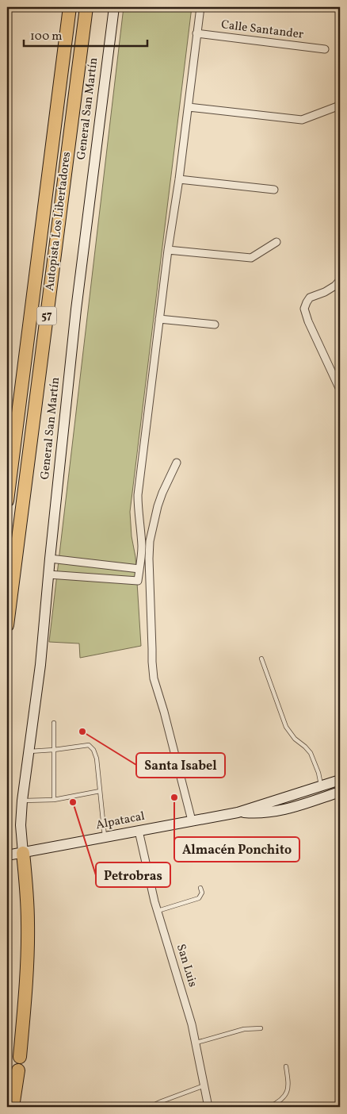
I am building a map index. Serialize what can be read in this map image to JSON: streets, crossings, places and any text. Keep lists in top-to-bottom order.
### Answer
{
  "streets": {
    "highway": ["Autopista Los Libertadores", "57"],
    "street": [
      "Calle Santander",
      "General San Martín",
      "Alpatacal",
      "San Luis"
    ]
  },
  "crossings": [
    ["General San Martín", "Alpatacal"],
    ["Alpatacal", "San Luis"]
  ],
  "places": ["Santa Isabel", "Almacén Ponchito", "Petrobras"],
  "scale_bar": "100 m"
}
